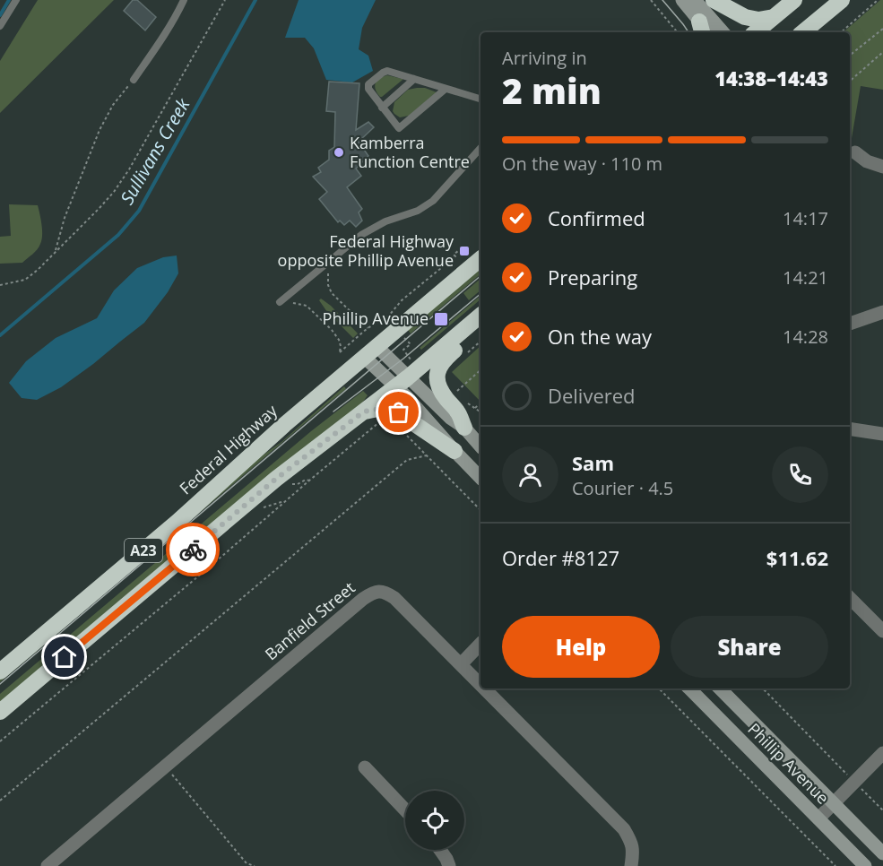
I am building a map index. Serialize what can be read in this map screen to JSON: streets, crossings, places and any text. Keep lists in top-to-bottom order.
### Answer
{
  "streets": {
    "highway": ["Federal Highway", "A23"],
    "main road": ["Phillip Avenue"],
    "street": ["Banfield Street"]
  },
  "water": ["Sullivans Creek"],
  "places": {
    "other": ["Kamberra Function Centre"],
    "transit": ["Federal Highway opposite Phillip Avenue", "Phillip Avenue"]
  },
  "page": {
    "heading": ["2 min", "Arriving in", "14:38–14:43"],
    "panel": [
      "Sam",
      "Courier · 4.5",
      "Order #8127",
      "$11.62"
    ],
    "bar": "On the way · 110 m",
    "list": [
      ["Confirmed", "14:17"],
      ["Preparing", "14:21"],
      ["On the way", "14:28"],
      "Delivered"
    ],
    "buttons": ["Help", "Share"]
  }
}
